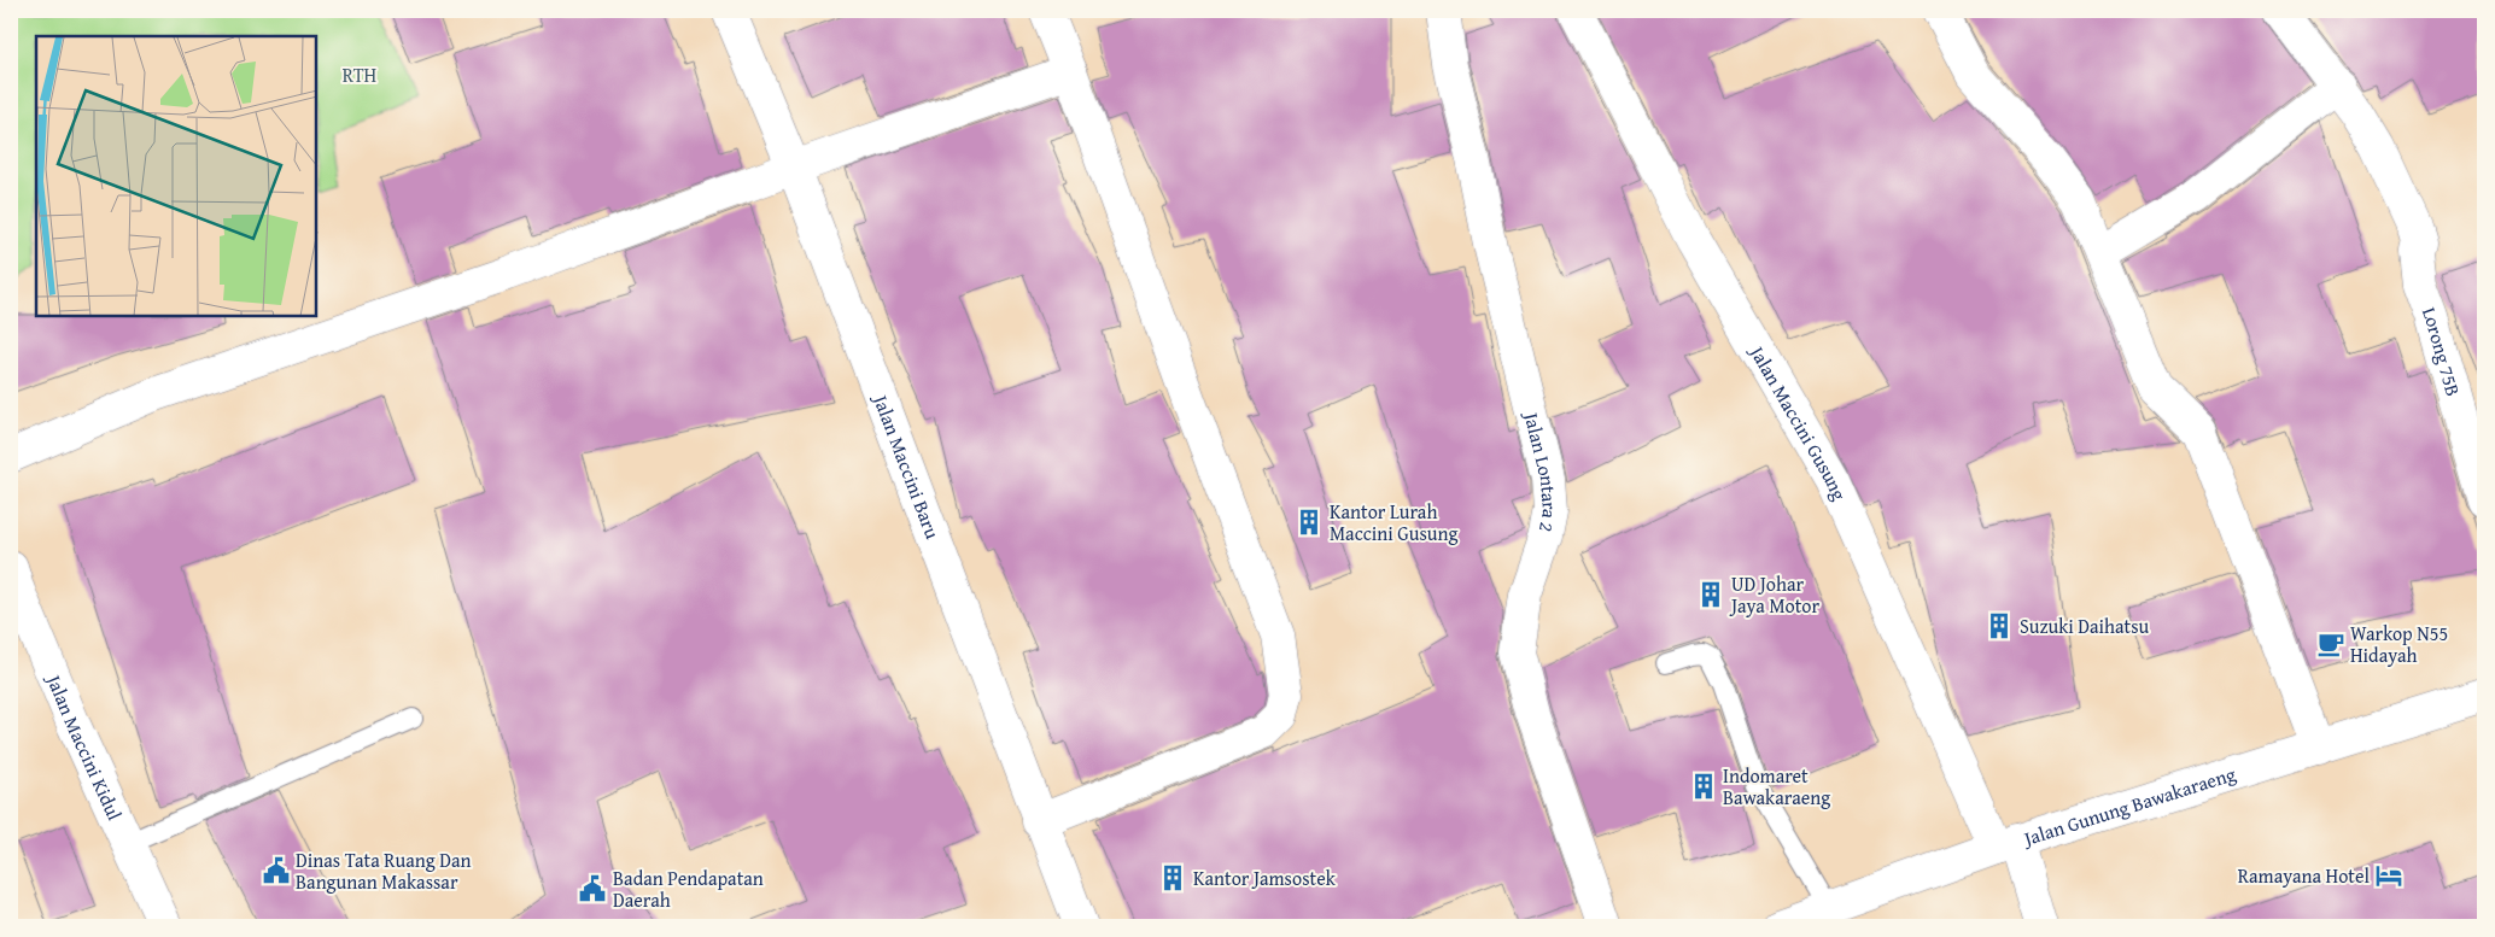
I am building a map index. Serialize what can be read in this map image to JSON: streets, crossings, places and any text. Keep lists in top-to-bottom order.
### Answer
{
  "streets": {
    "main road": [
      "Lorong 75B",
      "Jalan Maccini Gusung",
      "Jalan Maccini Baru",
      "Jalan Lontara 2",
      "Jalan Maccini Kidul",
      "Jalan Gunung Bawakaraeng"
    ]
  },
  "crossings": [
    ["Jalan Maccini Gusung", "Jalan Gunung Bawakaraeng"]
  ],
  "parks": ["RTH"],
  "places": {
    "building": [
      "Kantor Lurah Maccini Gusung",
      "UD Johar Jaya Motor",
      "Suzuki Daihatsu",
      "Indomaret Bawakaraeng",
      "Kantor Jamsostek"
    ],
    "cafe": ["Warkop N55 Hidayah"],
    "public building": ["Dinas Tata Ruang Dan Bangunan Makassar", "Badan Pendapatan Daerah"],
    "hotel": ["Ramayana Hotel"]
  }
}
